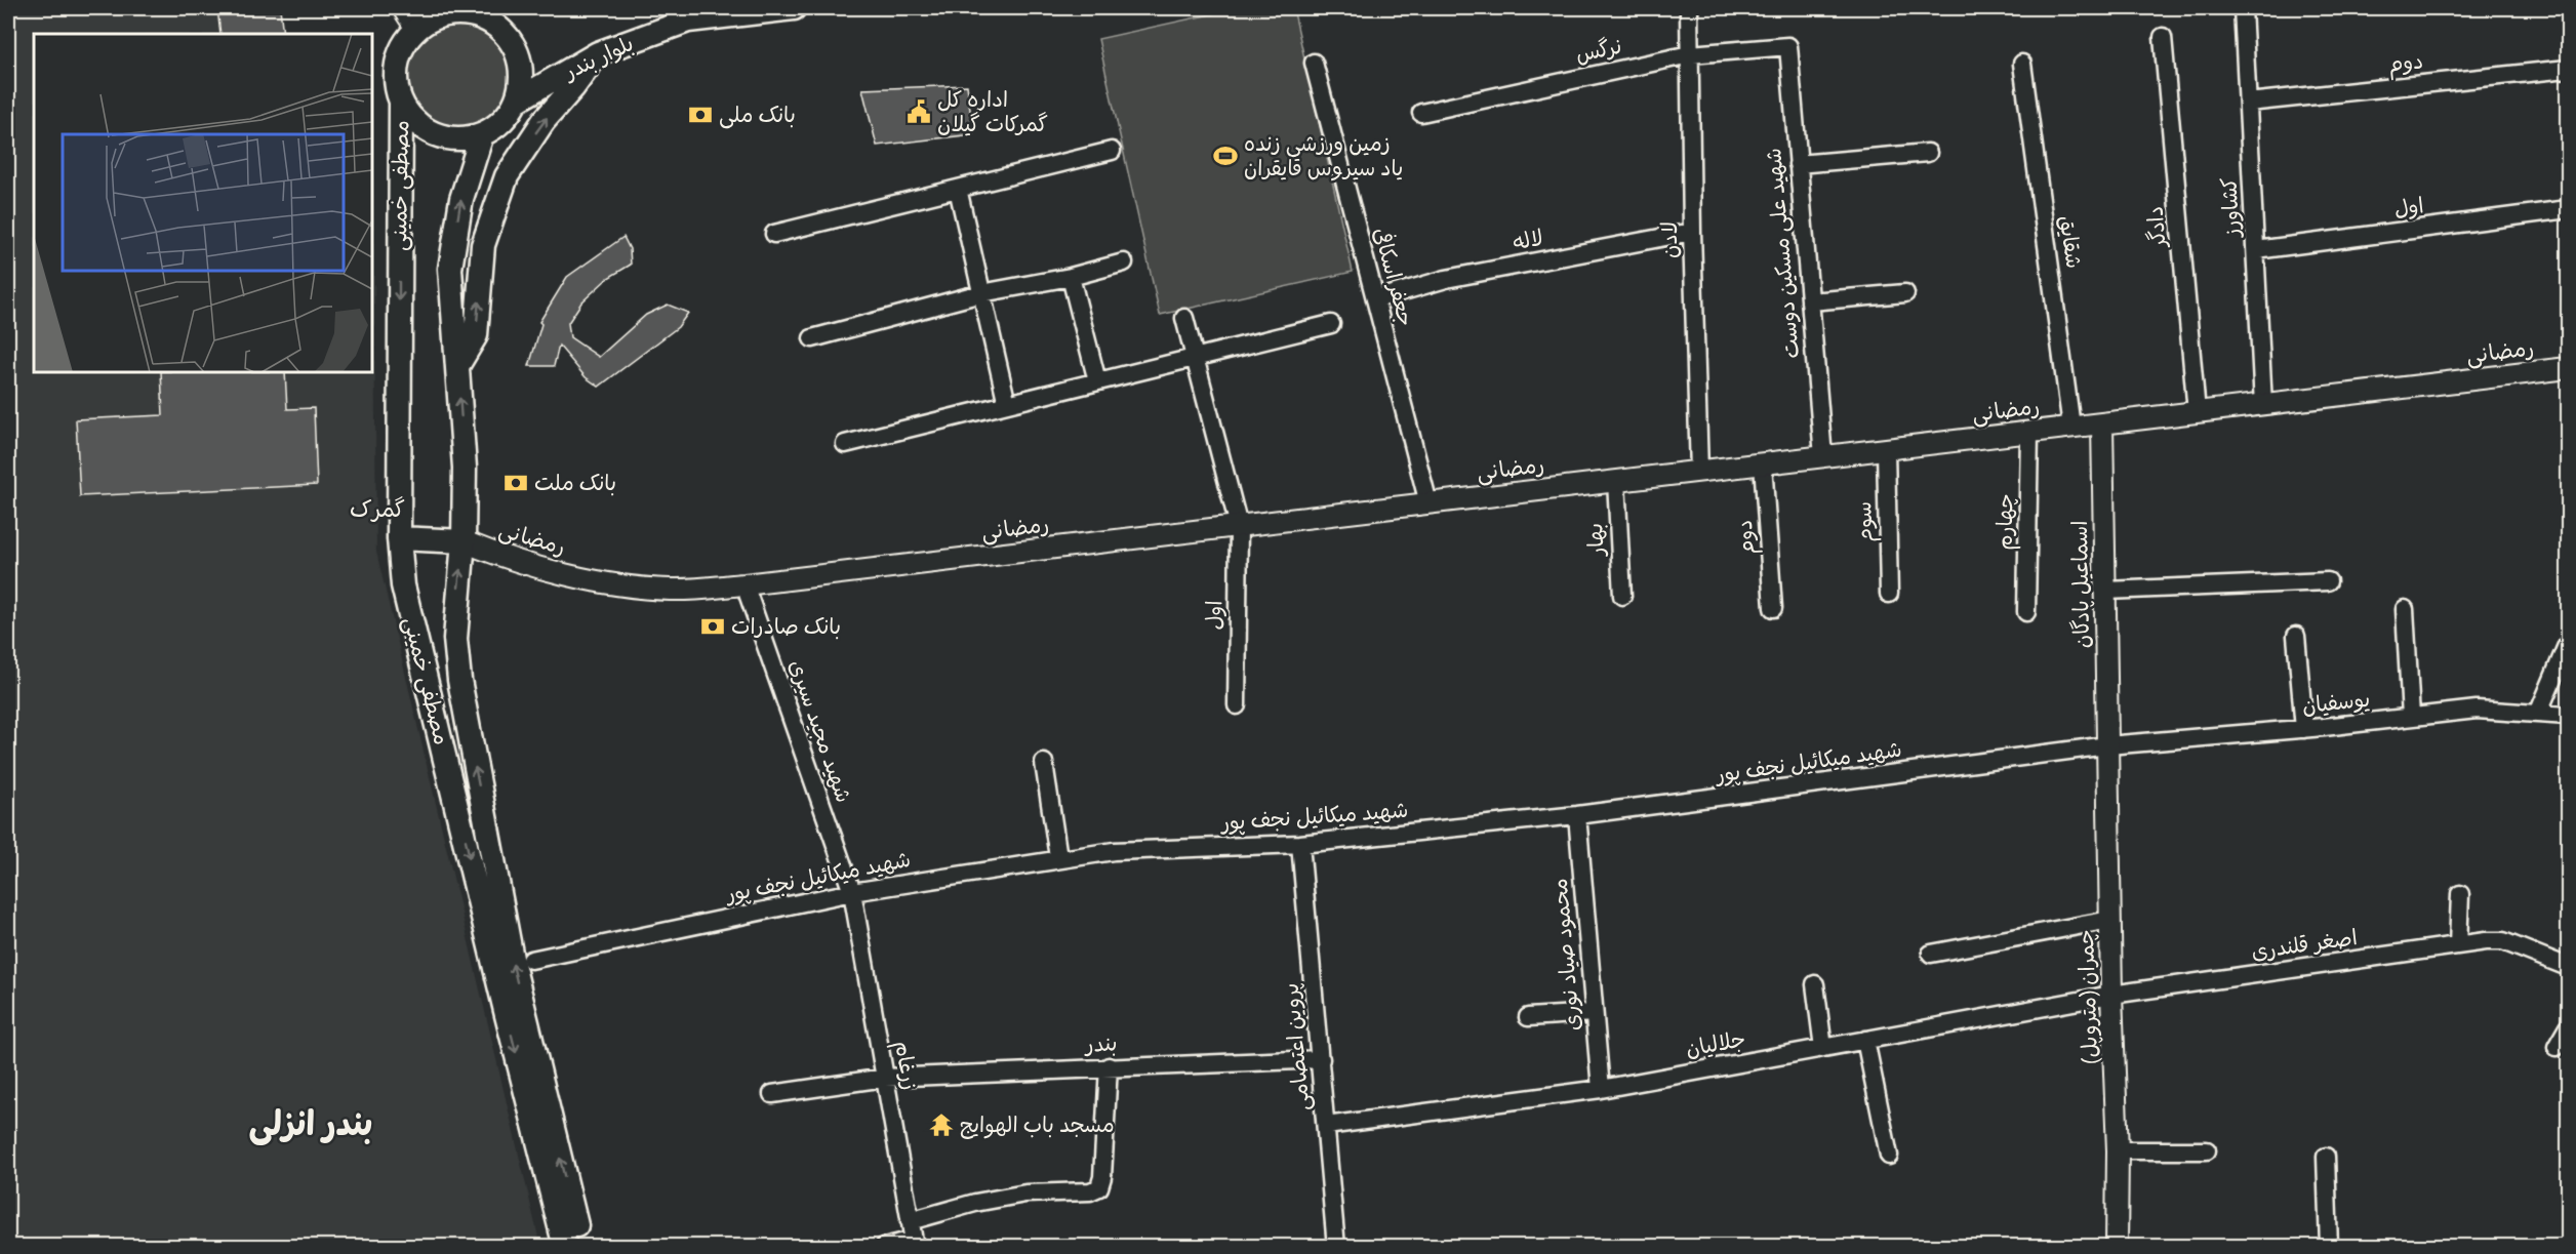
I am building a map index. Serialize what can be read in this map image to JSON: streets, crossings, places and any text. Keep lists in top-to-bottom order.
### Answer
{
  "streets": {
    "main road": ["بلوار بندر", "مصطفی خمینی"],
    "street": [
      "نرگس",
      "دوم",
      "کشاورز",
      "اول",
      "دادگر",
      "لاله",
      "لادن",
      "شقایق",
      "شهید علی مسکین دوست",
      "جعفر اسکافی",
      "رمضانی",
      "سوم",
      "چهارم",
      "بهار",
      "اسماعیل پادگان",
      "یوسفیان",
      "شهید مجید سیری",
      "شهید میکائیل نجف پور",
      "اصغر قلندری",
      "محمود صیاد نوری",
      "چمران (متروپل)",
      "بندر",
      "جلالیان",
      "پروین اعتصامی",
      "زرغام"
    ]
  },
  "crossings": [
    ["نرگس", "لادن"],
    ["نرگس", "شهید علی مسکین دوست"],
    ["بلوار بندر", "مصطفی خمینی"],
    ["دوم", "کشاورز"],
    ["دوم", "رمضانی"],
    ["مصطفی خمینی", "رمضانی"],
    ["کشاورز", "اول"],
    ["کشاورز", "رمضانی"],
    ["اول", "رمضانی"],
    ["دادگر", "رمضانی"],
    ["لاله", "لادن"],
    ["لاله", "جعفر اسکافی"],
    ["لادن", "رمضانی"],
    ["شقایق", "رمضانی"],
    ["شهید علی مسکین دوست", "رمضانی"],
    ["جعفر اسکافی", "رمضانی"],
    ["رمضانی", "سوم"],
    ["رمضانی", "چهارم"],
    ["رمضانی", "بهار"],
    ["رمضانی", "اسماعیل پادگان"],
    ["رمضانی", "شهید مجید سیری"],
    ["اسماعیل پادگان", "یوسفیان"],
    ["اسماعیل پادگان", "شهید میکائیل نجف پور"],
    ["اسماعیل پادگان", "چمران (متروپل)"],
    ["یوسفیان", "شهید میکائیل نجف پور"],
    ["یوسفیان", "چمران (متروپل)"],
    ["شهید مجید سیری", "شهید میکائیل نجف پور"],
    ["شهید مجید سیری", "زرغام"],
    ["شهید میکائیل نجف پور", "محمود صیاد نوری"],
    ["شهید میکائیل نجف پور", "چمران (متروپل)"],
    ["شهید میکائیل نجف پور", "پروین اعتصامی"],
    ["شهید میکائیل نجف پور", "زرغام"],
    ["اصغر قلندری", "چمران (متروپل)"],
    ["اصغر قلندری", "جلالیان"],
    ["محمود صیاد نوری", "جلالیان"],
    ["چمران (متروپل)", "جلالیان"],
    ["بندر", "پروین اعتصامی"],
    ["بندر", "زرغام"],
    ["جلالیان", "پروین اعتصامی"]
  ],
  "districts": ["گمرک", "بندر انزلی"],
  "places": {
    "public building": ["اداره کل گمرکات گیلان"],
    "bank": ["بانک ملی", "بانک ملت", "بانک صادرات"],
    "sports": ["زمین ورزشی زنده یاد سیروس قایقران"],
    "temple": ["مسجد باب الهوایج"]
  }
}
